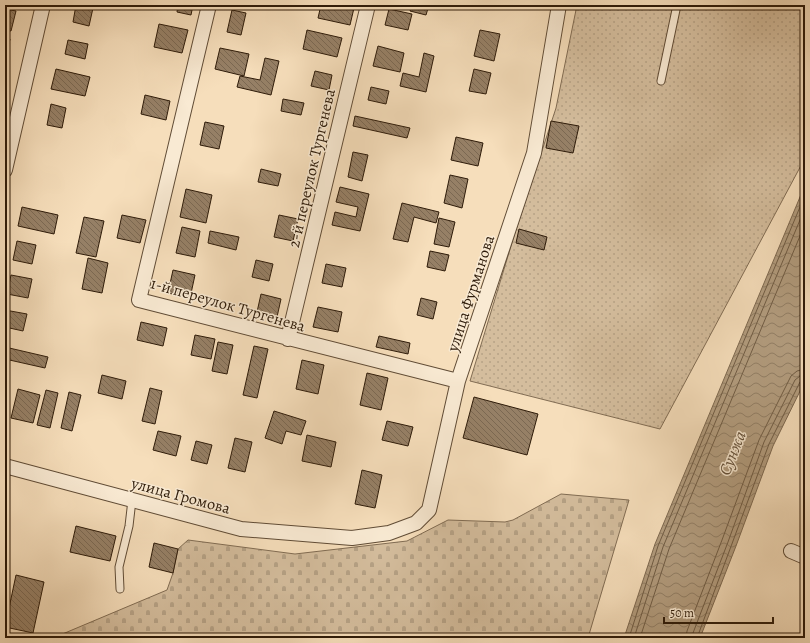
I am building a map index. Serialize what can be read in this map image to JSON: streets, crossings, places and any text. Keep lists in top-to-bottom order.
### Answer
{
  "streets": {
    "street": [
      "2-й переулок Тургенева",
      "улица Фурманова",
      "1-й переулок Тургенева",
      "улица Громова"
    ]
  },
  "crossings": [
    ["2-й переулок Тургенева", "1-й переулок Тургенева"],
    ["улица Фурманова", "1-й переулок Тургенева"],
    ["улица Фурманова", "улица Громова"]
  ],
  "water": ["Сунжа"],
  "scale_bar": "50 m"
}
